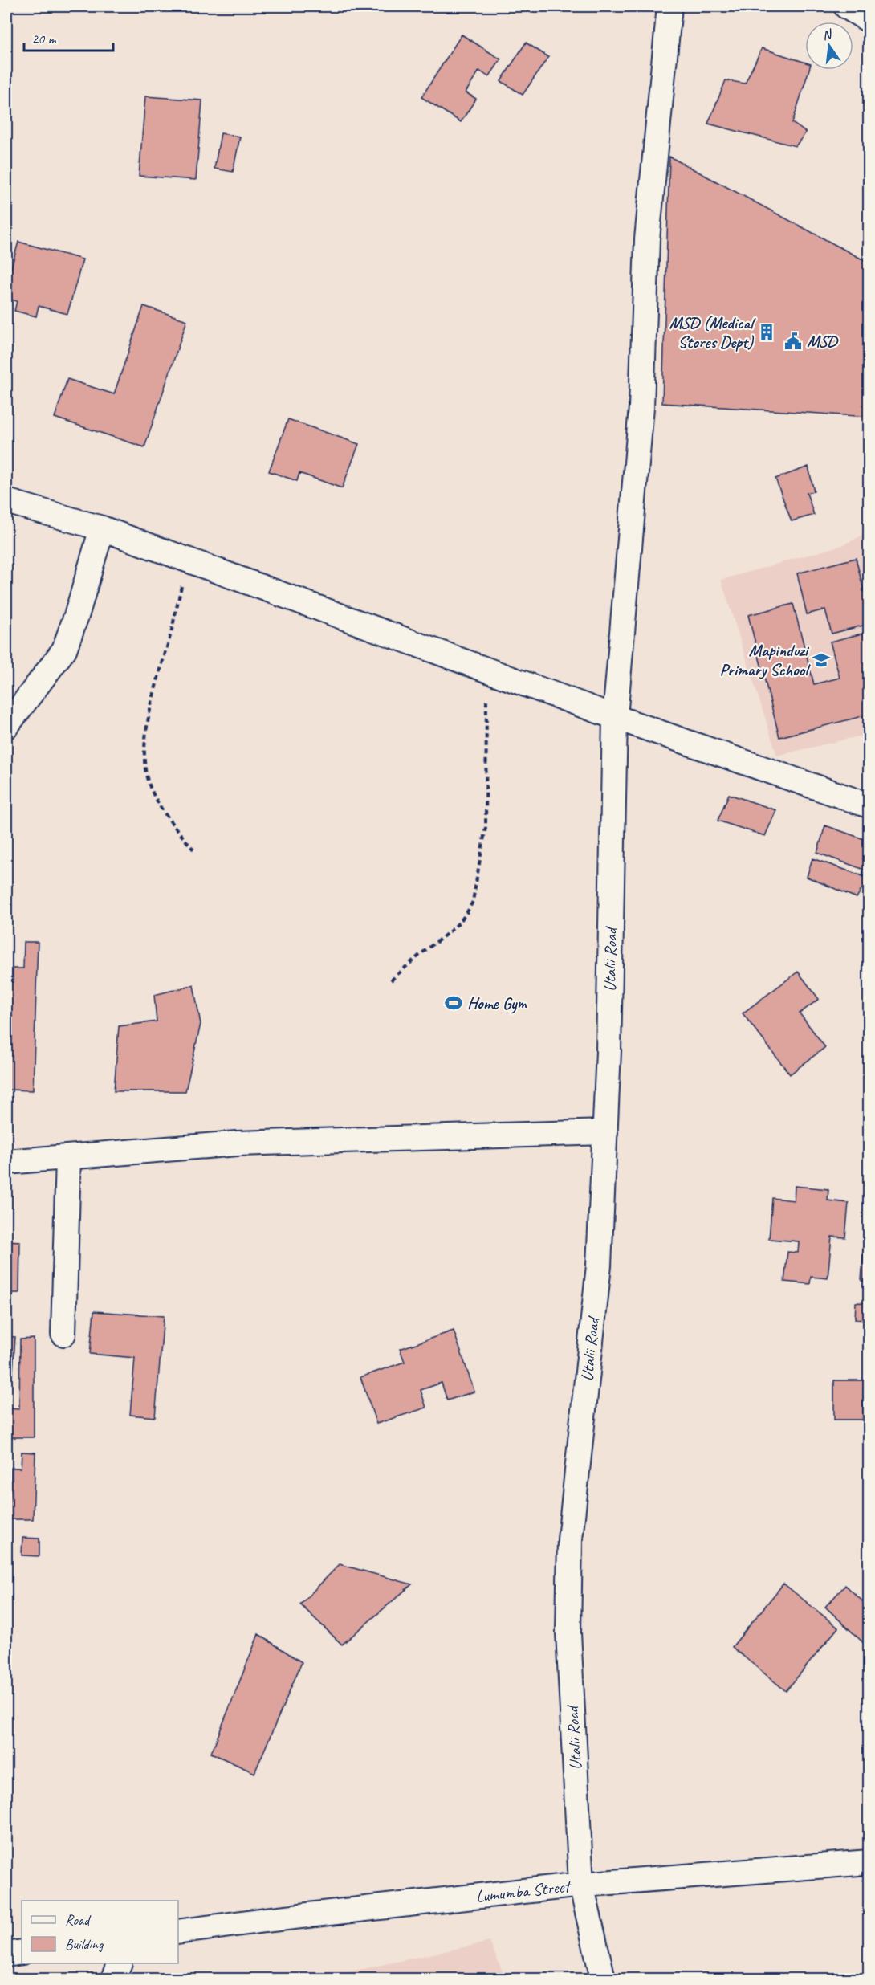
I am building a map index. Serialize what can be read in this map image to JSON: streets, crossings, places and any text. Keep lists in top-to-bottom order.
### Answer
{
  "streets": {
    "street": ["Utalii Road", "Lumumba Street"]
  },
  "crossings": [
    ["Utalii Road", "Lumumba Street"]
  ],
  "places": {
    "building": ["MSD (Medical Stores Dept)"],
    "public building": ["MSD"],
    "school or university": ["Mapinduzi Primary School"],
    "sports": ["Home Gym"]
  },
  "legend": ["Road", "Building"],
  "scale_bar": "20 m",
  "north": "top"
}
